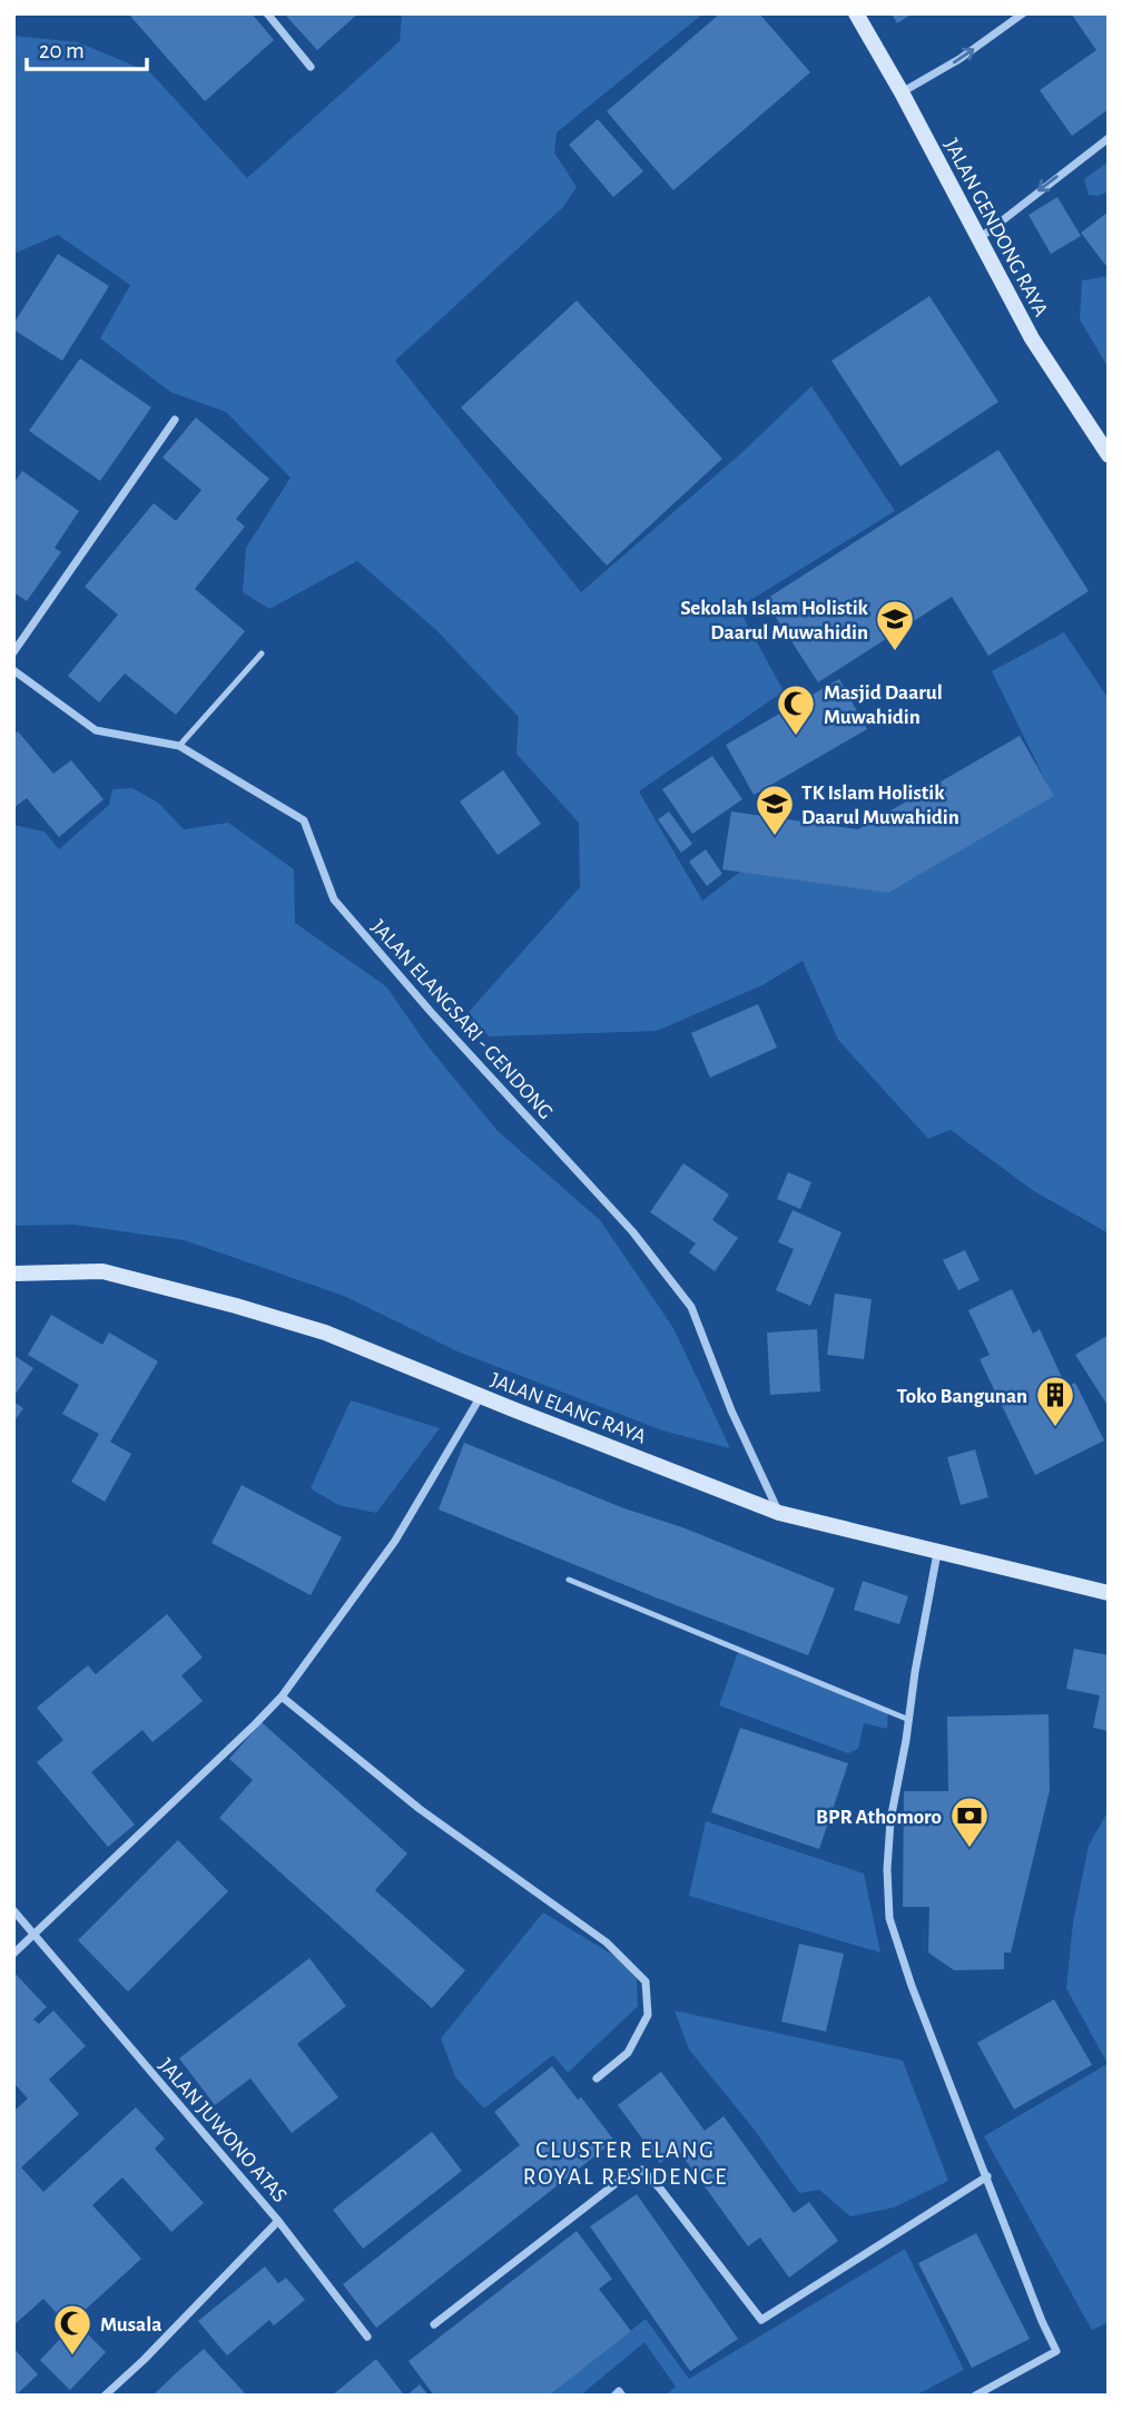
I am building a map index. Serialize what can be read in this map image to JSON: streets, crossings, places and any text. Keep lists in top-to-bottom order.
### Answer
{
  "streets": {
    "main road": ["JALAN GENDONG RAYA", "JALAN ELANG RAYA"],
    "street": ["JALAN ELANGSARI - GENDONG", "JALAN JUWONO ATAS"]
  },
  "crossings": [
    ["JALAN ELANGSARI - GENDONG", "JALAN ELANG RAYA"]
  ],
  "districts": ["CLUSTER ELANG ROYAL RESIDENCE"],
  "places": {
    "school or university": ["Sekolah Islam Holistik Daarul Muwahidin", "TK Islam Holistik Daarul Muwahidin"],
    "mosque": ["Masjid Daarul Muwahidin", "Musala"],
    "building": ["Toko Bangunan"],
    "bank": ["BPR Athomoro"]
  },
  "scale_bar": "20 m"
}
